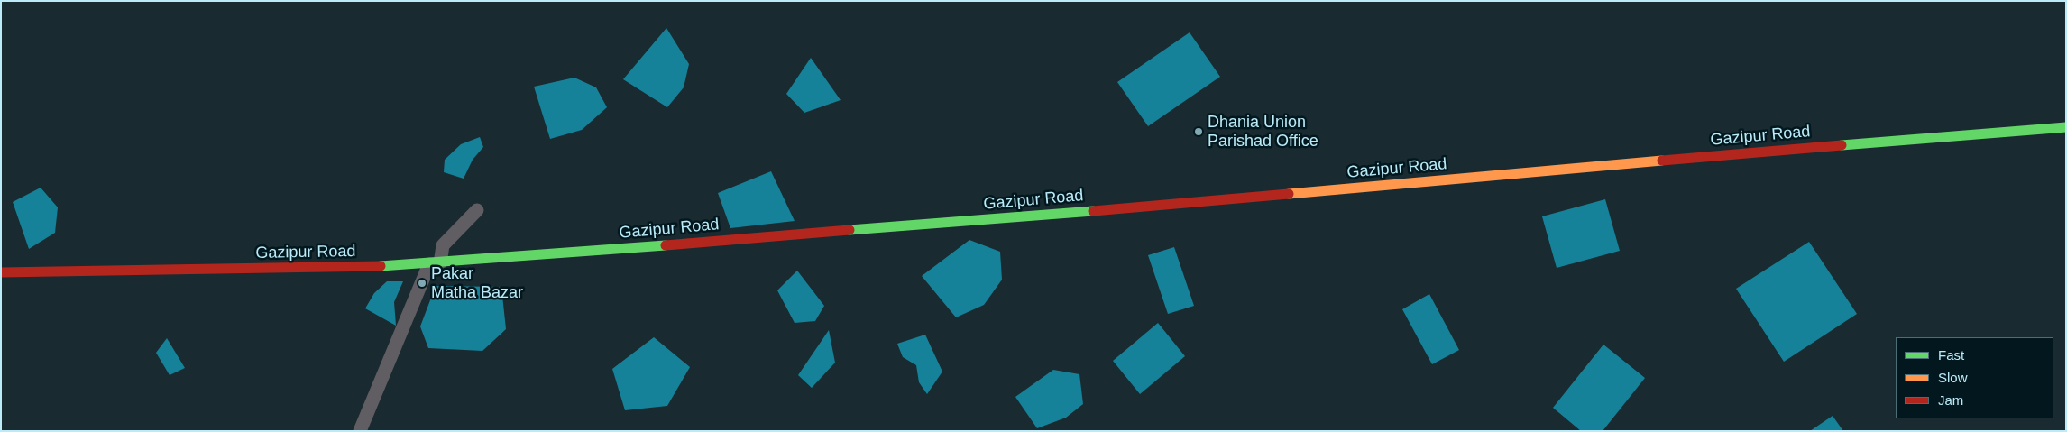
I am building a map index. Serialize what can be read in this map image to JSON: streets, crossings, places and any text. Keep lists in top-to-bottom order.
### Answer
{
  "streets": {
    "street": ["Gazipur Road"]
  },
  "places": ["Dhania Union Parishad Office", "Pakar Matha Bazar"],
  "legend": ["Fast", "Slow", "Jam"]
}
